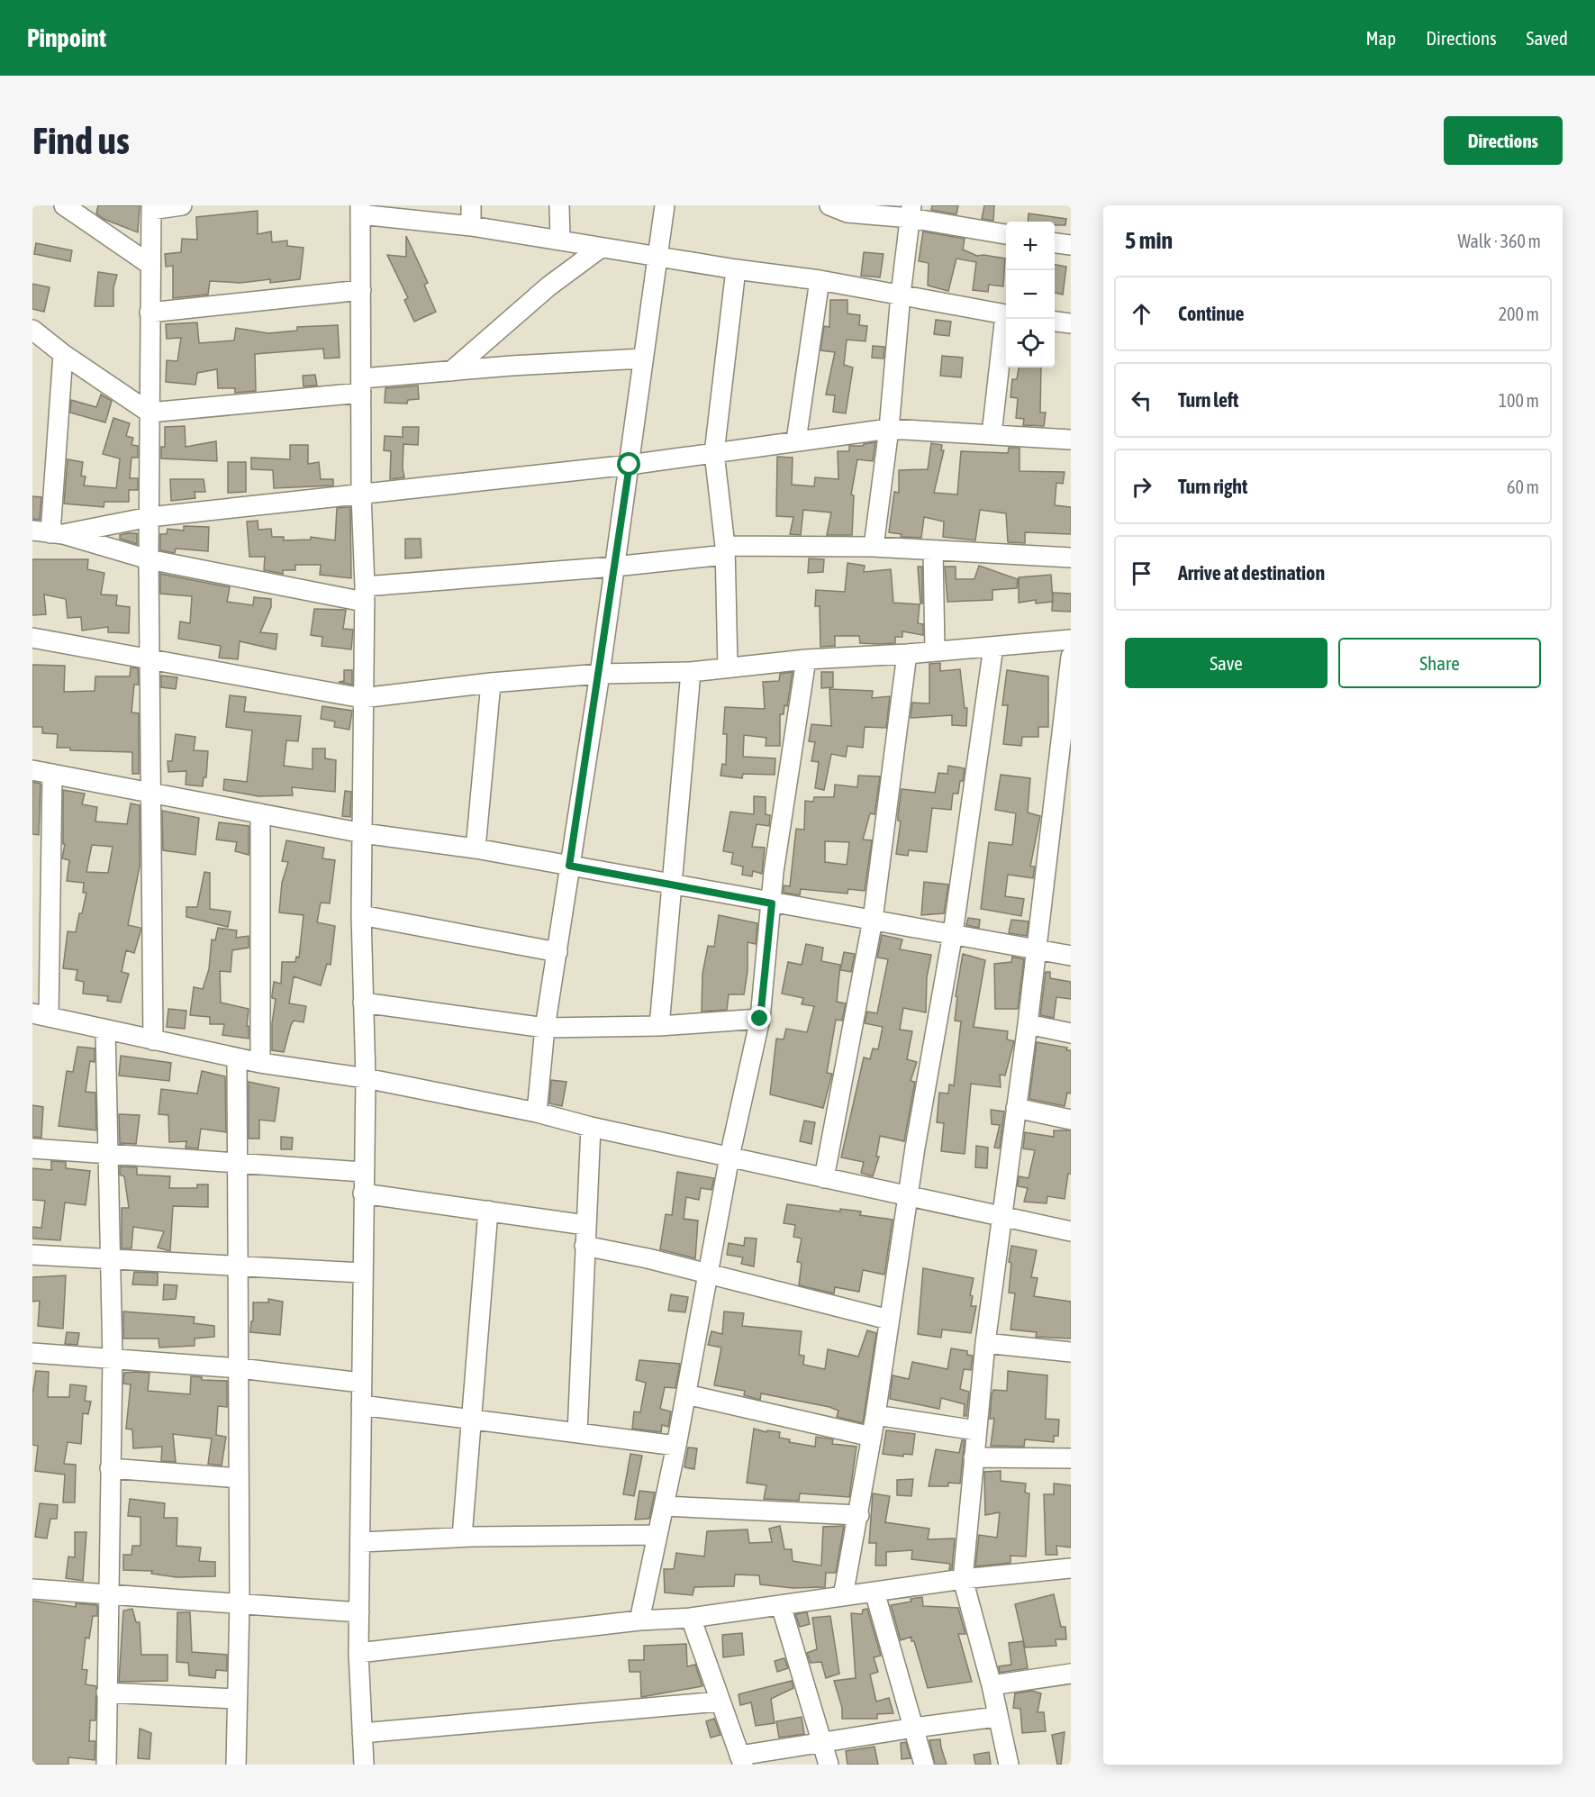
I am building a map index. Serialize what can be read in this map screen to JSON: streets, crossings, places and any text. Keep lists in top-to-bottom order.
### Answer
{
  "page": {
    "header": "Pinpoint",
    "nav": ["Map", "Directions", "Saved"],
    "buttons": [
      "Directions",
      ["Save", "Share"]
    ],
    "title": "Find us",
    "heading": ["5 min", "Walk · 360 m"],
    "map_buttons": ["+", "−"],
    "list": [
      ["Continue", "200 m"],
      ["Turn left", "100 m"],
      ["Turn right", "60 m"],
      "Arrive at destination"
    ]
  }
}
